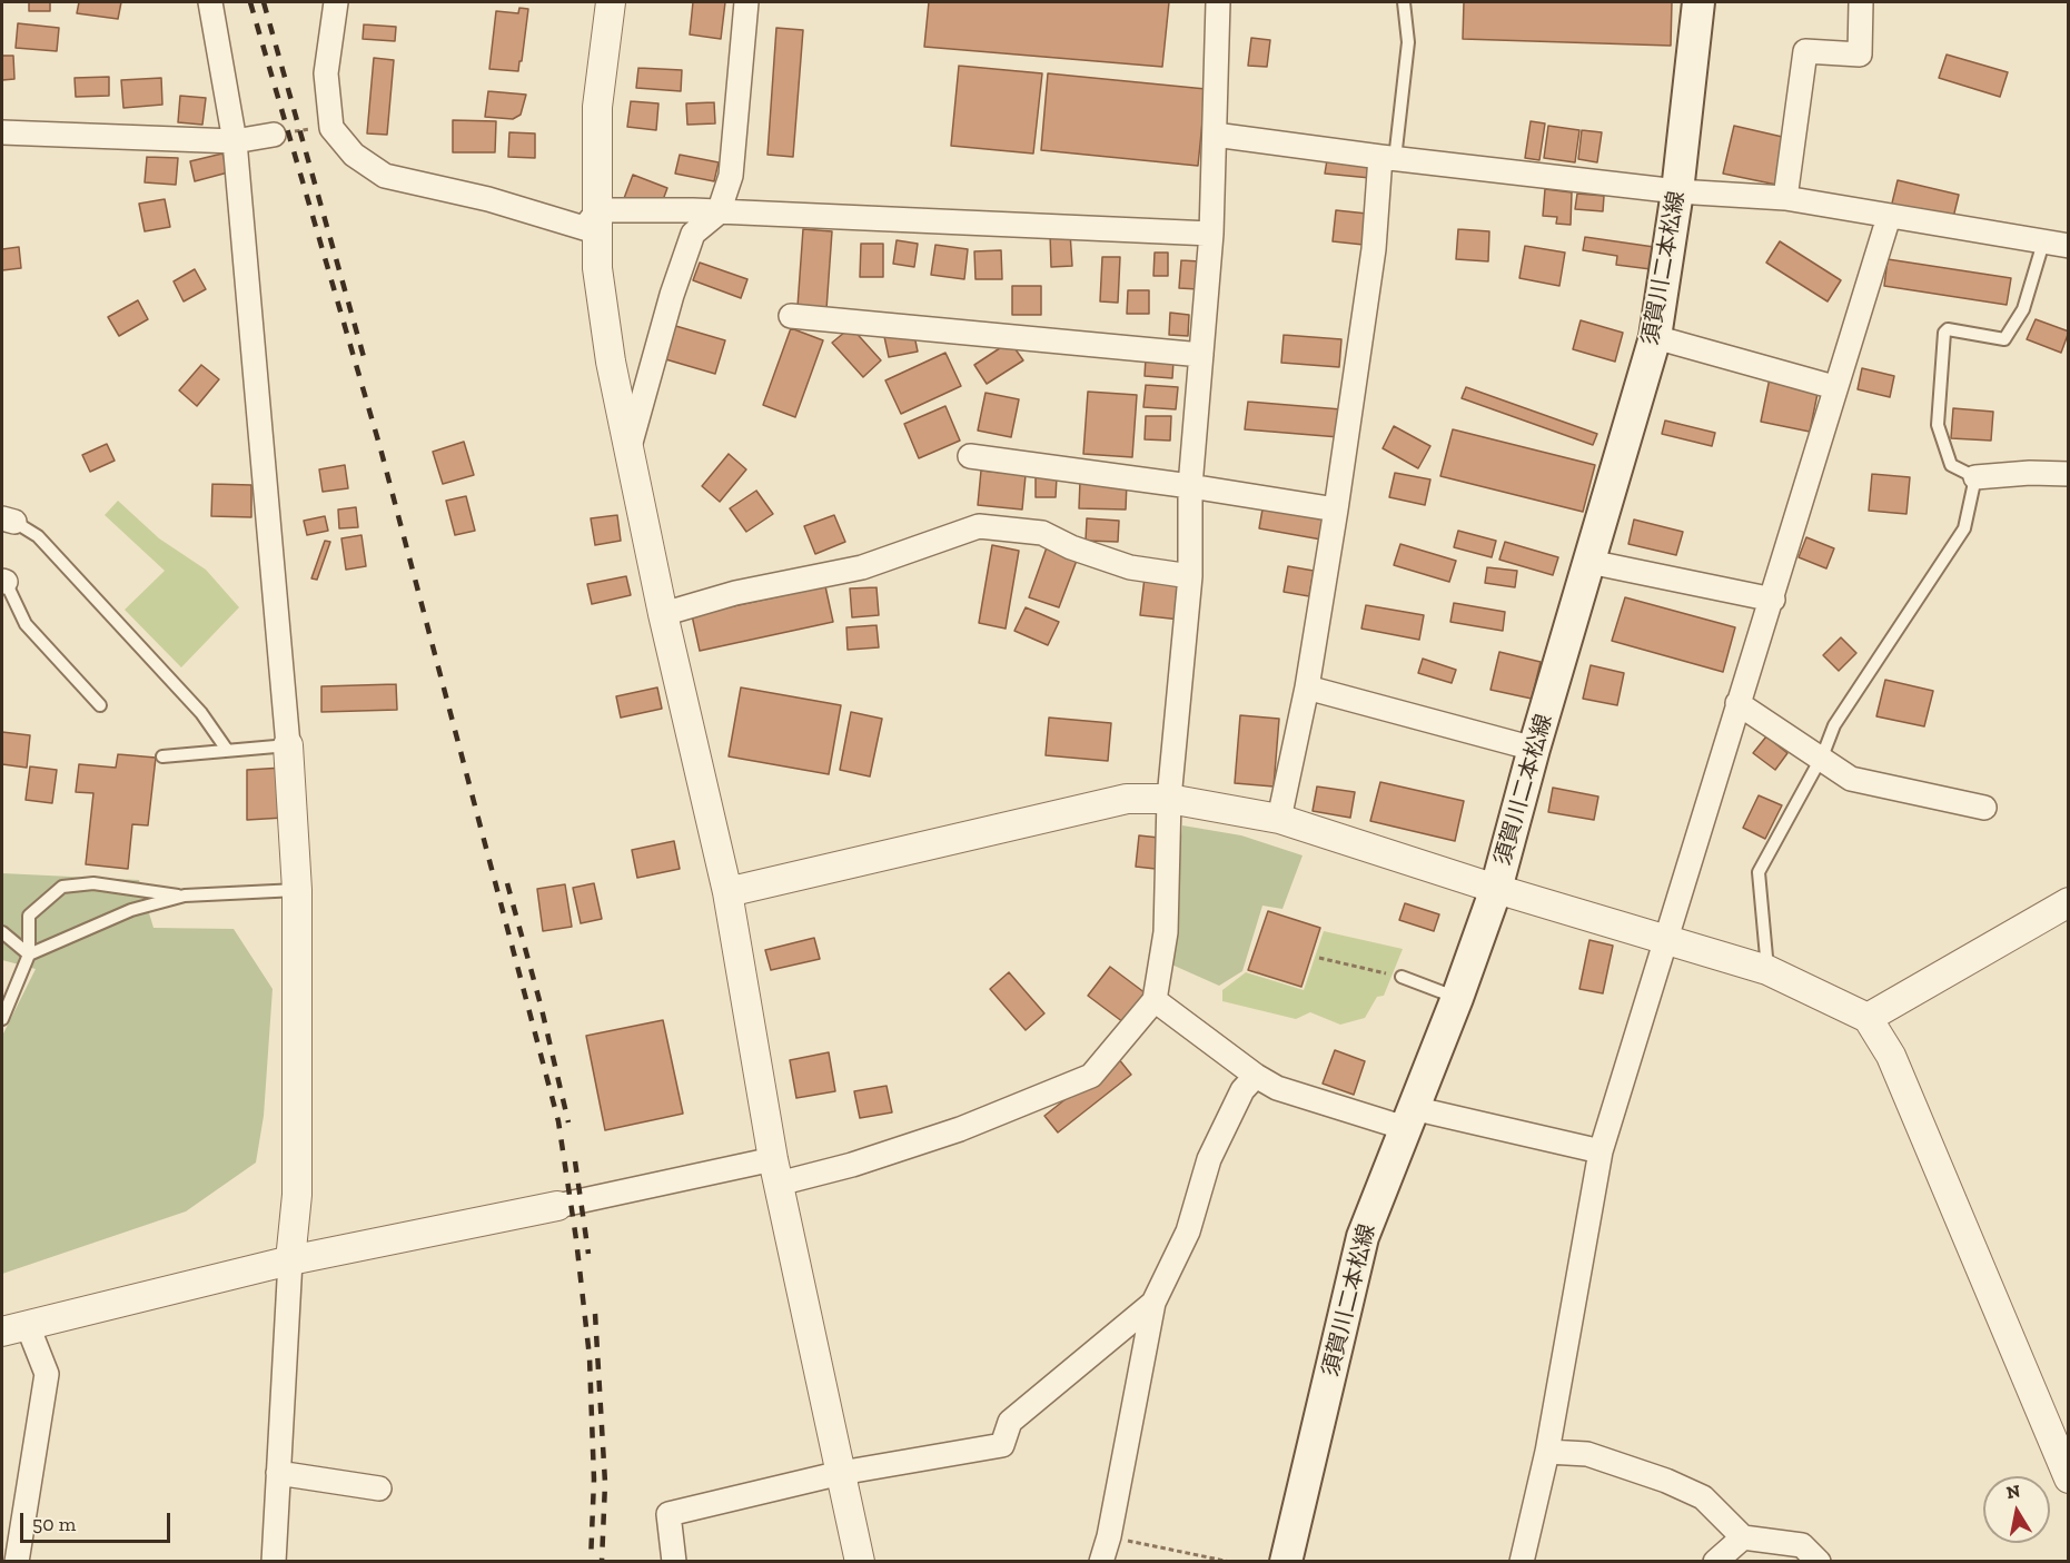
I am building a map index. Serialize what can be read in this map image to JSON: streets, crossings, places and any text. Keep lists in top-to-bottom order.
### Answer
{
  "streets": {
    "main road": ["須賀川二本松線"]
  },
  "scale_bar": "50 m",
  "north": "top"
}
